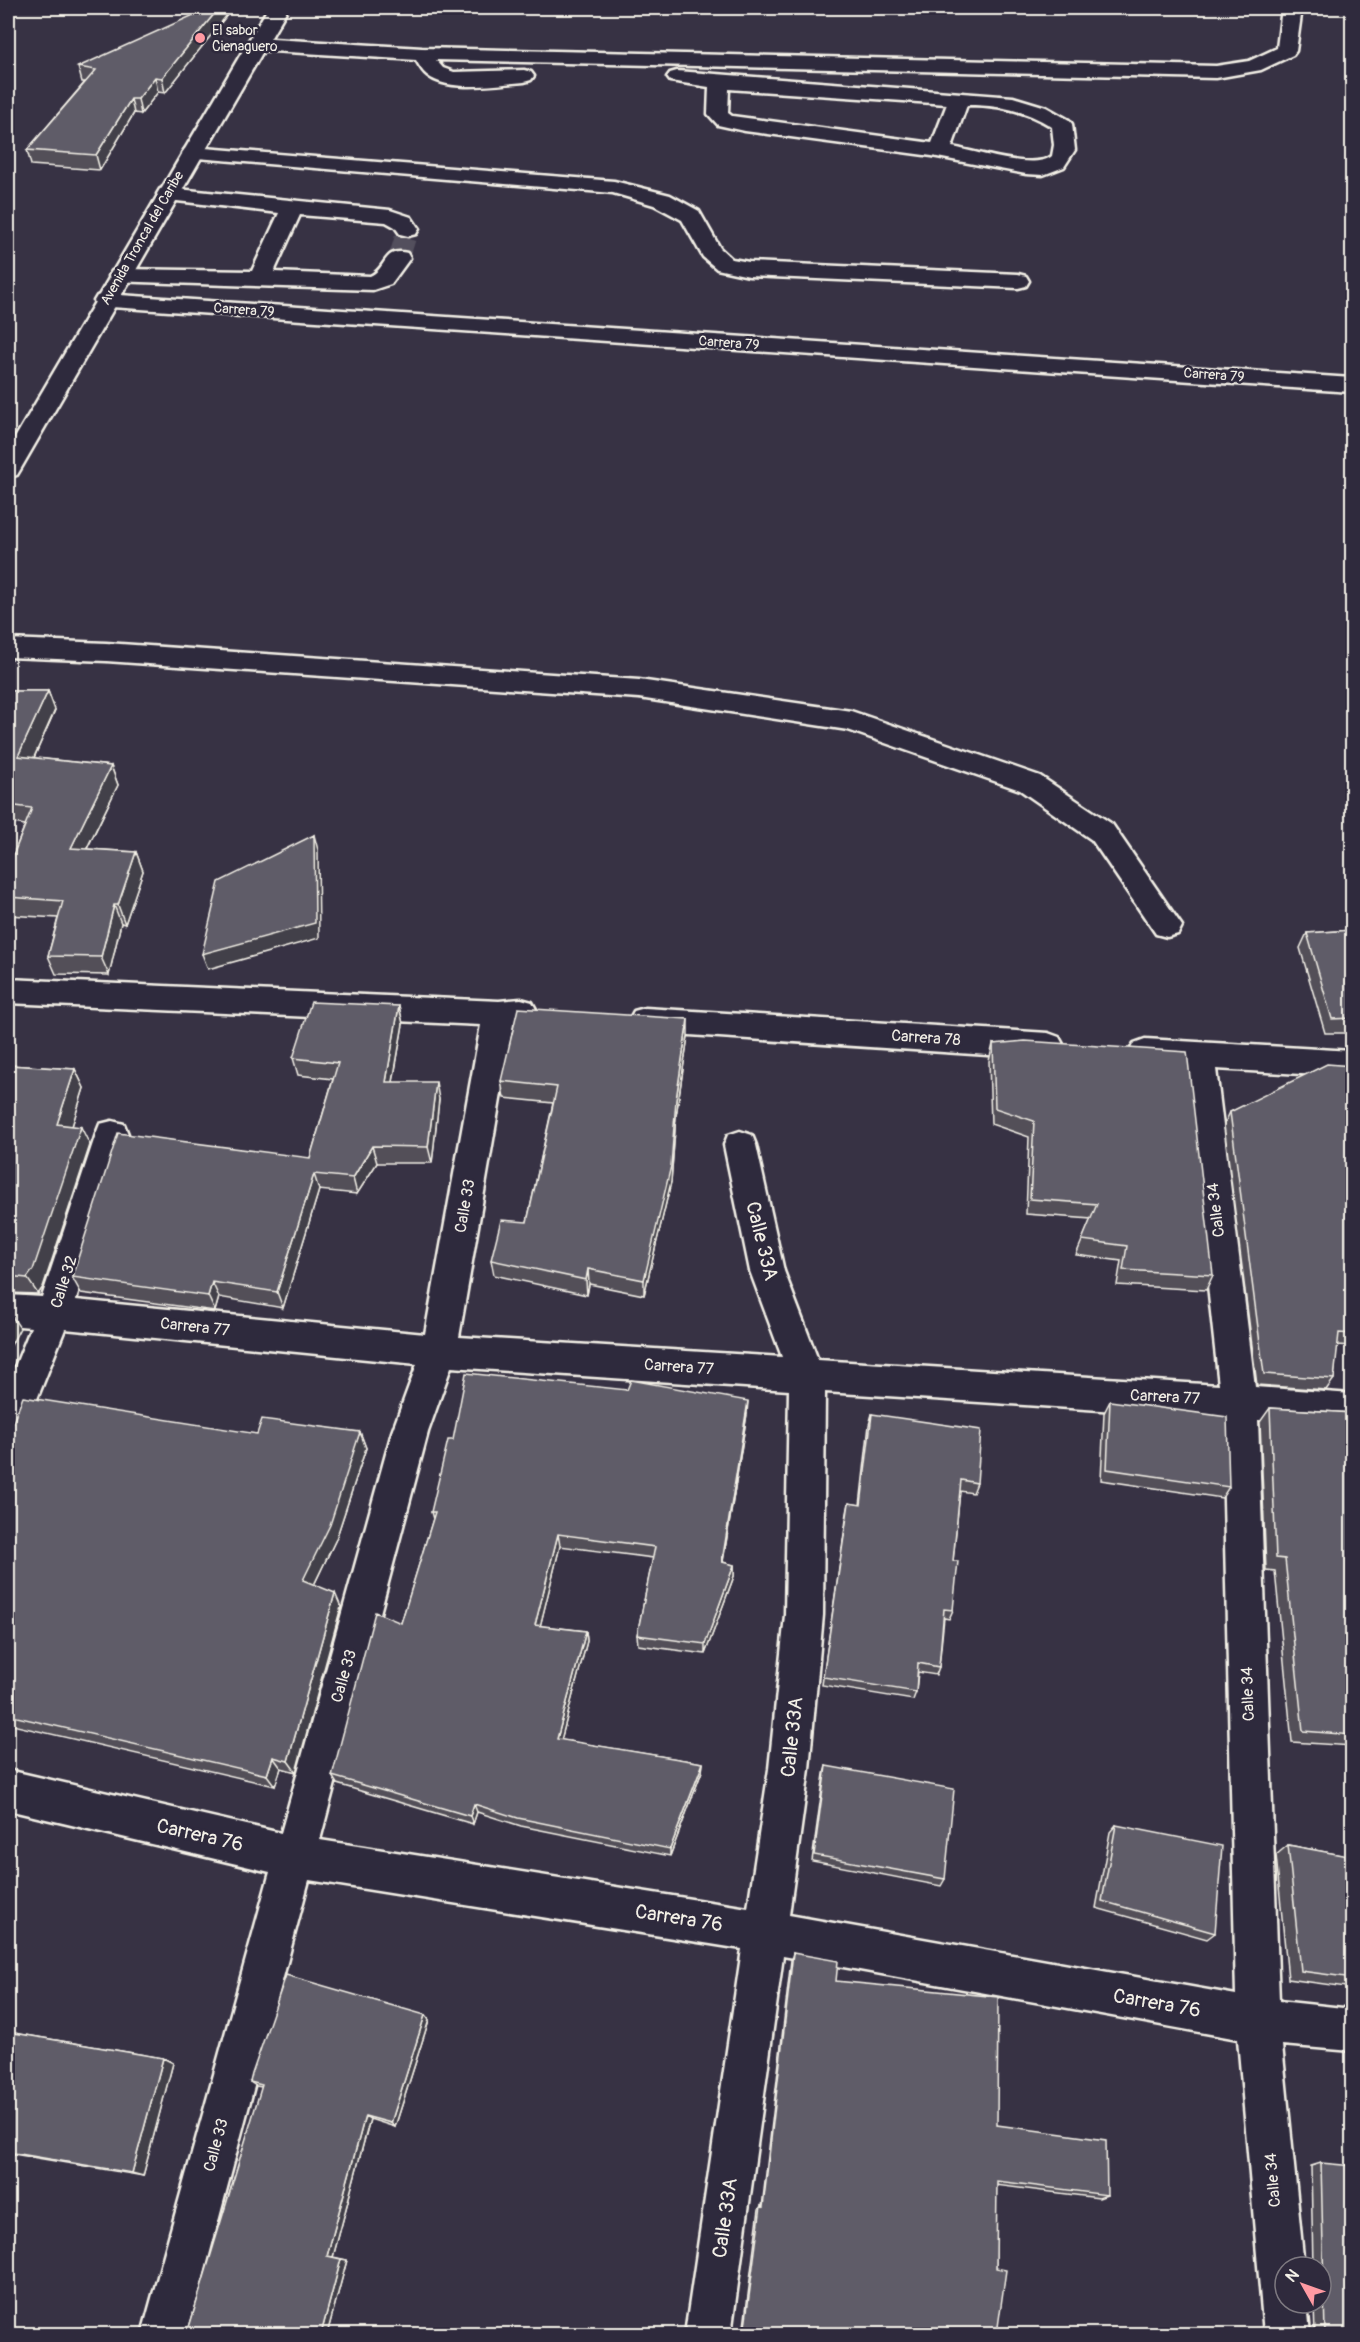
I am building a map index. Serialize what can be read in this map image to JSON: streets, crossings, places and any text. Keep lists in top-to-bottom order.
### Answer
{
  "streets": {
    "main road": [
      "Avenida Troncal del Caribe",
      "Carrera 79",
      "Carrera 78",
      "Calle 33",
      "Calle 34",
      "Calle 33A",
      "Calle 32",
      "Carrera 77",
      "Carrera 76"
    ]
  },
  "crossings": [
    ["Avenida Troncal del Caribe", "Carrera 79"],
    ["Calle 33", "Carrera 77"],
    ["Calle 33", "Carrera 76"],
    ["Calle 34", "Carrera 77"],
    ["Calle 34", "Carrera 76"],
    ["Calle 33A", "Carrera 77"],
    ["Calle 33A", "Carrera 76"],
    ["Calle 32", "Carrera 77"]
  ],
  "places": ["El sabor Cienaguero"],
  "north": "top left"
}
